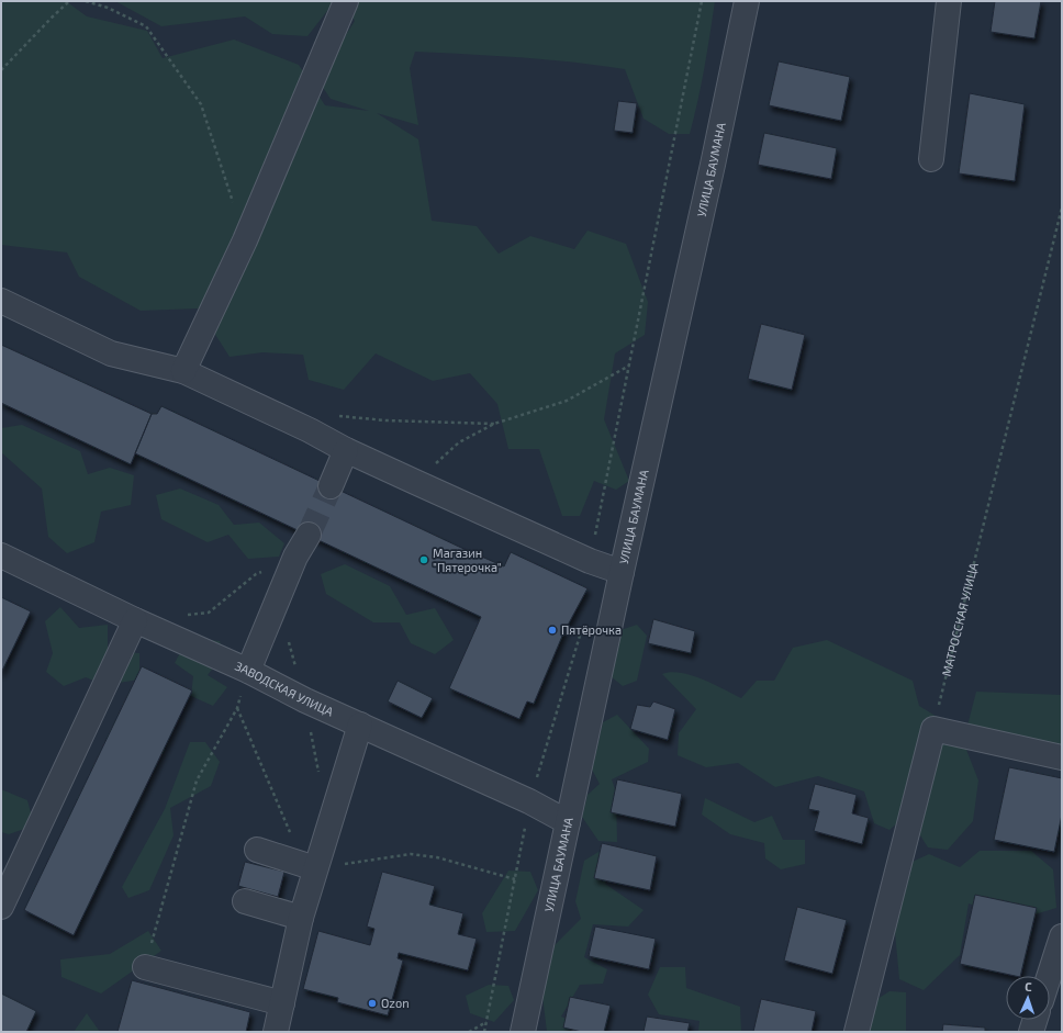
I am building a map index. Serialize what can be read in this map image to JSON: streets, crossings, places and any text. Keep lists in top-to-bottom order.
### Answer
{
  "streets": {
    "street": ["УЛИЦА БАУМАНА", "ЗАВОДСКАЯ УЛИЦА"],
    "path": ["МАТРОССКАЯ УЛИЦА"]
  },
  "crossings": [
    ["УЛИЦА БАУМАНА", "ЗАВОДСКАЯ УЛИЦА"]
  ],
  "places": ["Магазин \"Пятерочка\"", "Пятёрочка", "Ozon"],
  "north": "top"
}
